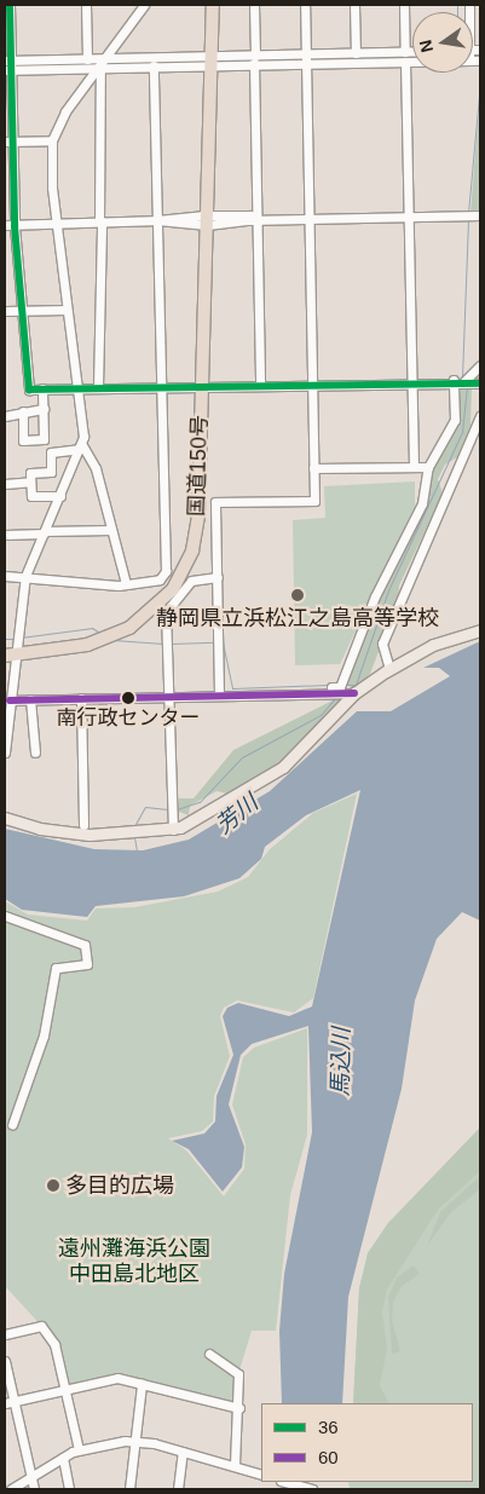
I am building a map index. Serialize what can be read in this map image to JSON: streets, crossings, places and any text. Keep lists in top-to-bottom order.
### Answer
{
  "streets": {
    "highway": ["国道150号"]
  },
  "water": ["芳川", "馬込川"],
  "parks": ["遠州灘海浜公園 中田島北地区"],
  "places": ["静岡県立浜松江之島高等学校", "南行政センター", "多目的広場"],
  "lines": ["transit line 36", "transit line 60"],
  "legend": ["36", "60"],
  "north": "left"
}
